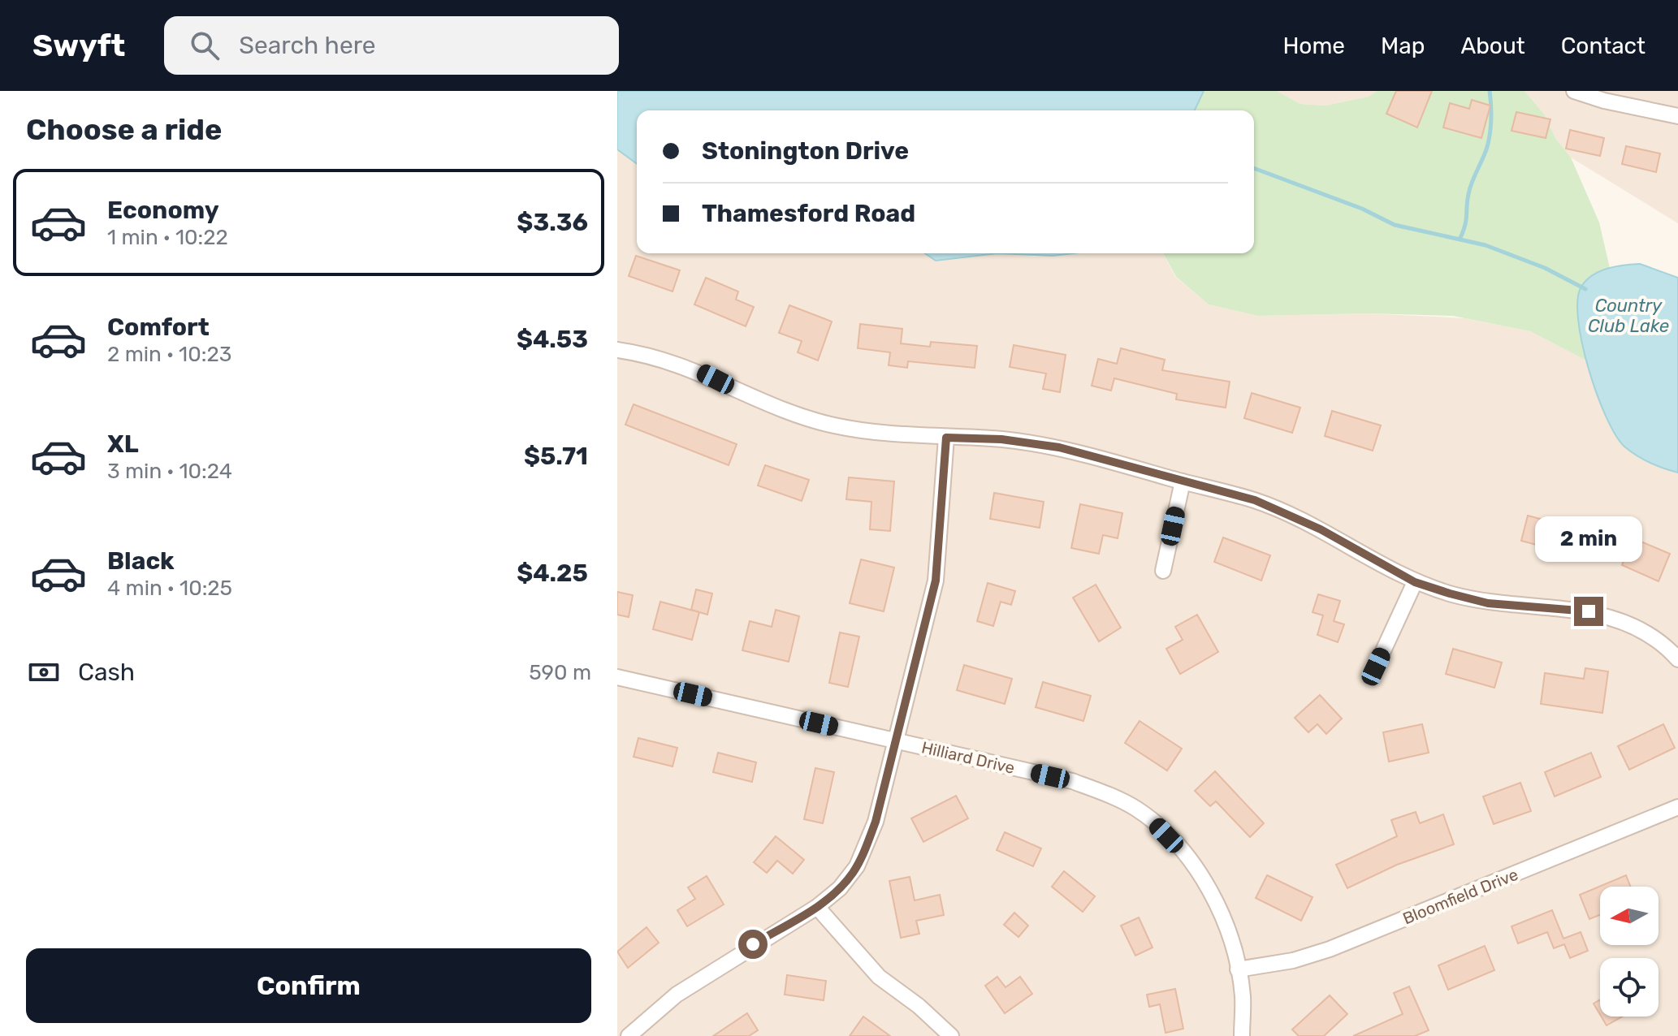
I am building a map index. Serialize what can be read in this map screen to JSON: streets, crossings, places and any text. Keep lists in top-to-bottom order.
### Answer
{
  "streets": {
    "street": ["Hilliard Drive", "Bloomfield Drive"]
  },
  "crossings": [
    ["Hilliard Drive", "Bloomfield Drive"]
  ],
  "water": ["Country Club Lake"],
  "north": "left",
  "page": {
    "header": "Swyft",
    "search": "Search here",
    "nav": [
      "Home",
      "Map",
      "About",
      "Contact"
    ],
    "heading": "Choose a ride",
    "banner": ["Stonington Drive", "Thamesford Road"],
    "list": [
      {
        "name": "Economy",
        "note": "1 min · 10:22",
        "value": "$3.36"
      },
      {
        "name": "Comfort",
        "note": "2 min · 10:23",
        "value": "$4.53"
      },
      {
        "name": "XL",
        "note": "3 min · 10:24",
        "value": "$5.71"
      },
      {
        "name": "Black",
        "note": "4 min · 10:25",
        "value": "$4.25"
      }
    ],
    "bubble": "2 min",
    "pay": ["Cash", "590 m"],
    "buttons": "Confirm"
  }
}
